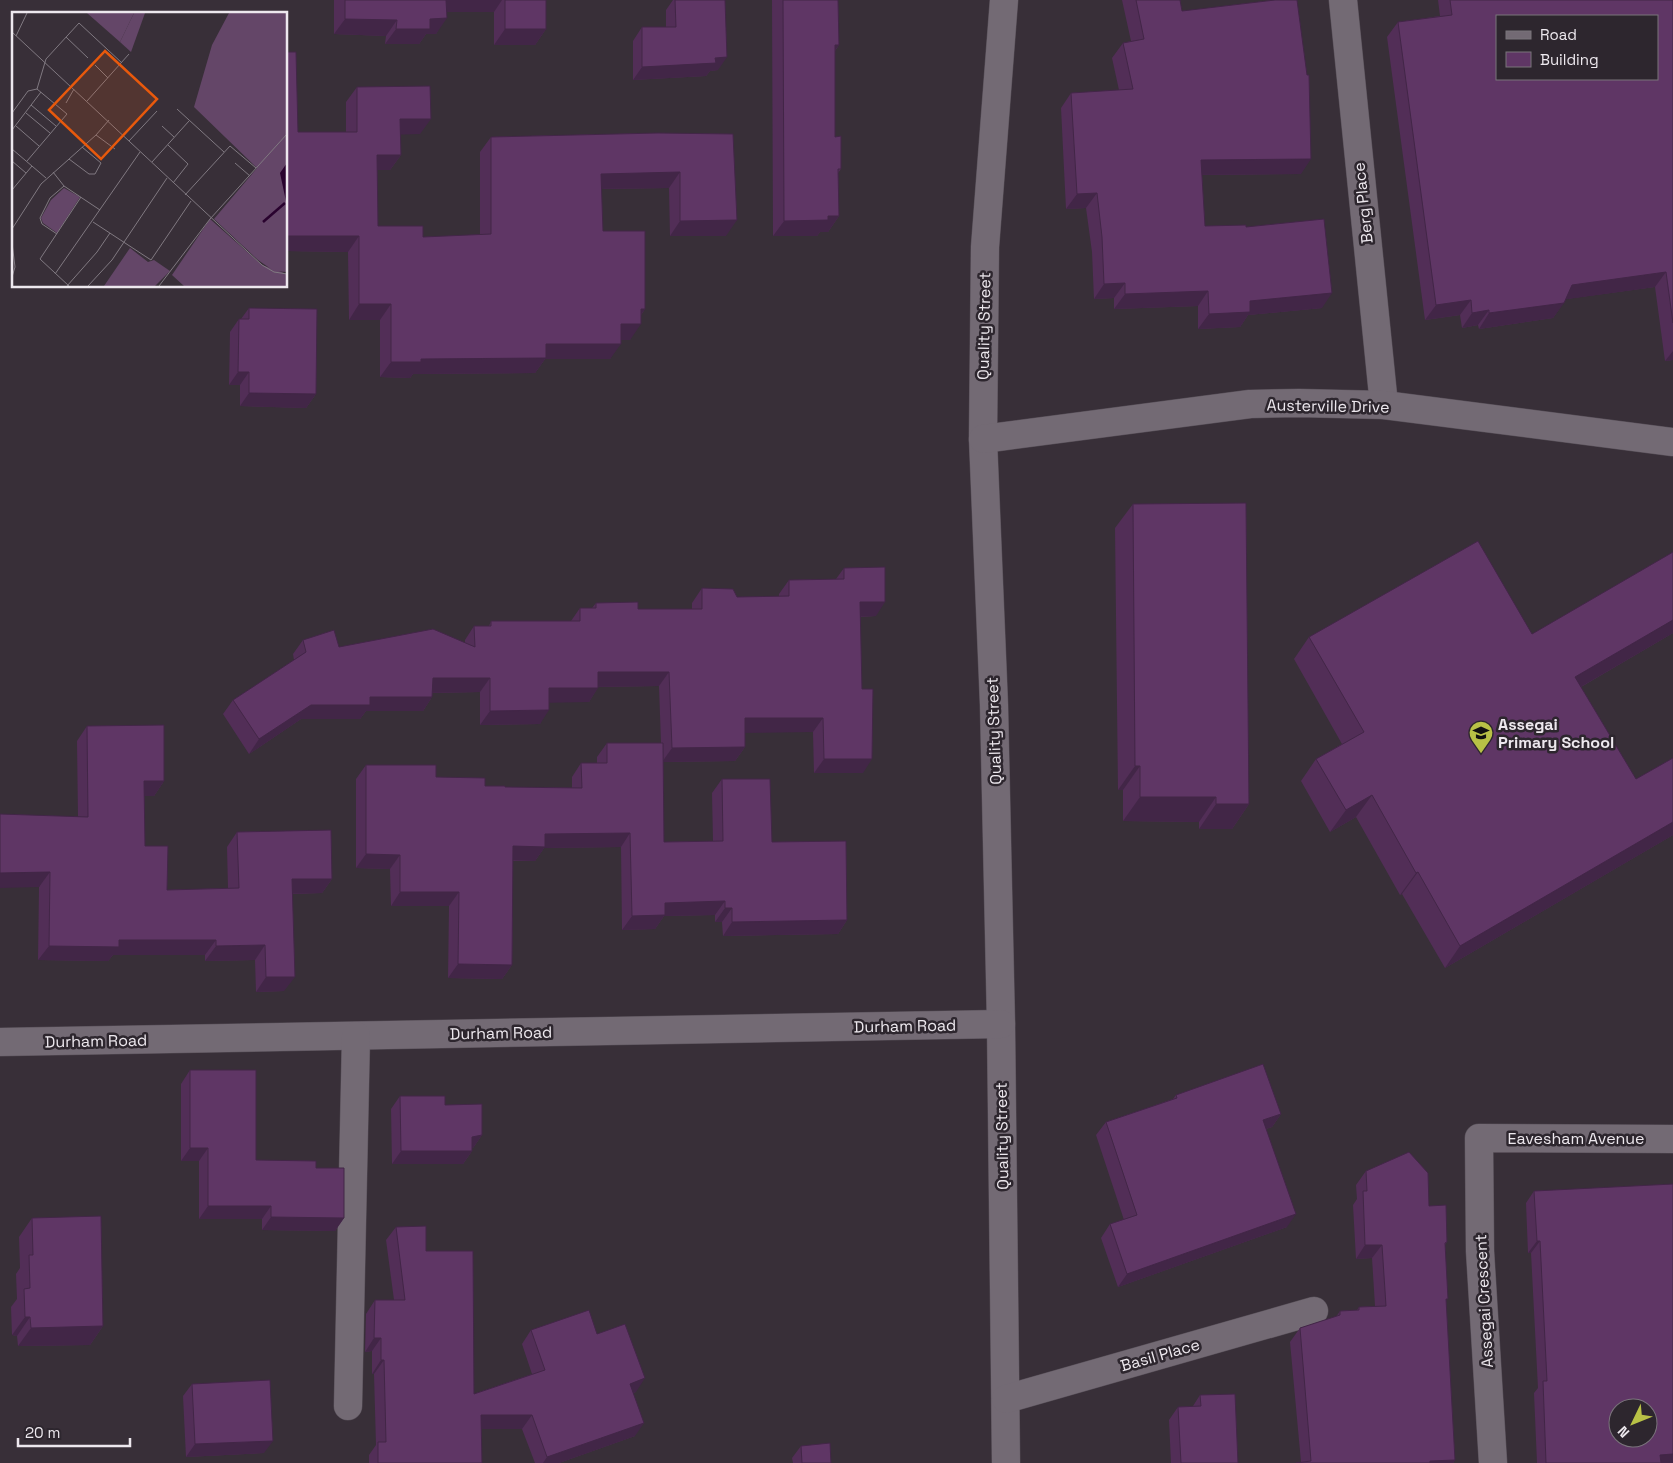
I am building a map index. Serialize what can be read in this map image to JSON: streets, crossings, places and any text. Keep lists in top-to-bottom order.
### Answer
{
  "streets": {
    "street": [
      "Berg Place",
      "Quality Street",
      "Austerville Drive",
      "Durham Road",
      "Eavesham Avenue",
      "Assegai Crescent",
      "Basil Place"
    ]
  },
  "crossings": [
    ["Berg Place", "Austerville Drive"],
    ["Quality Street", "Austerville Drive"],
    ["Quality Street", "Durham Road"],
    ["Quality Street", "Basil Place"],
    ["Eavesham Avenue", "Assegai Crescent"]
  ],
  "places": {
    "school or university": ["Assegai Primary School"]
  },
  "legend": ["Road", "Building"],
  "scale_bar": "20 m",
  "north": "bottom left"
}
